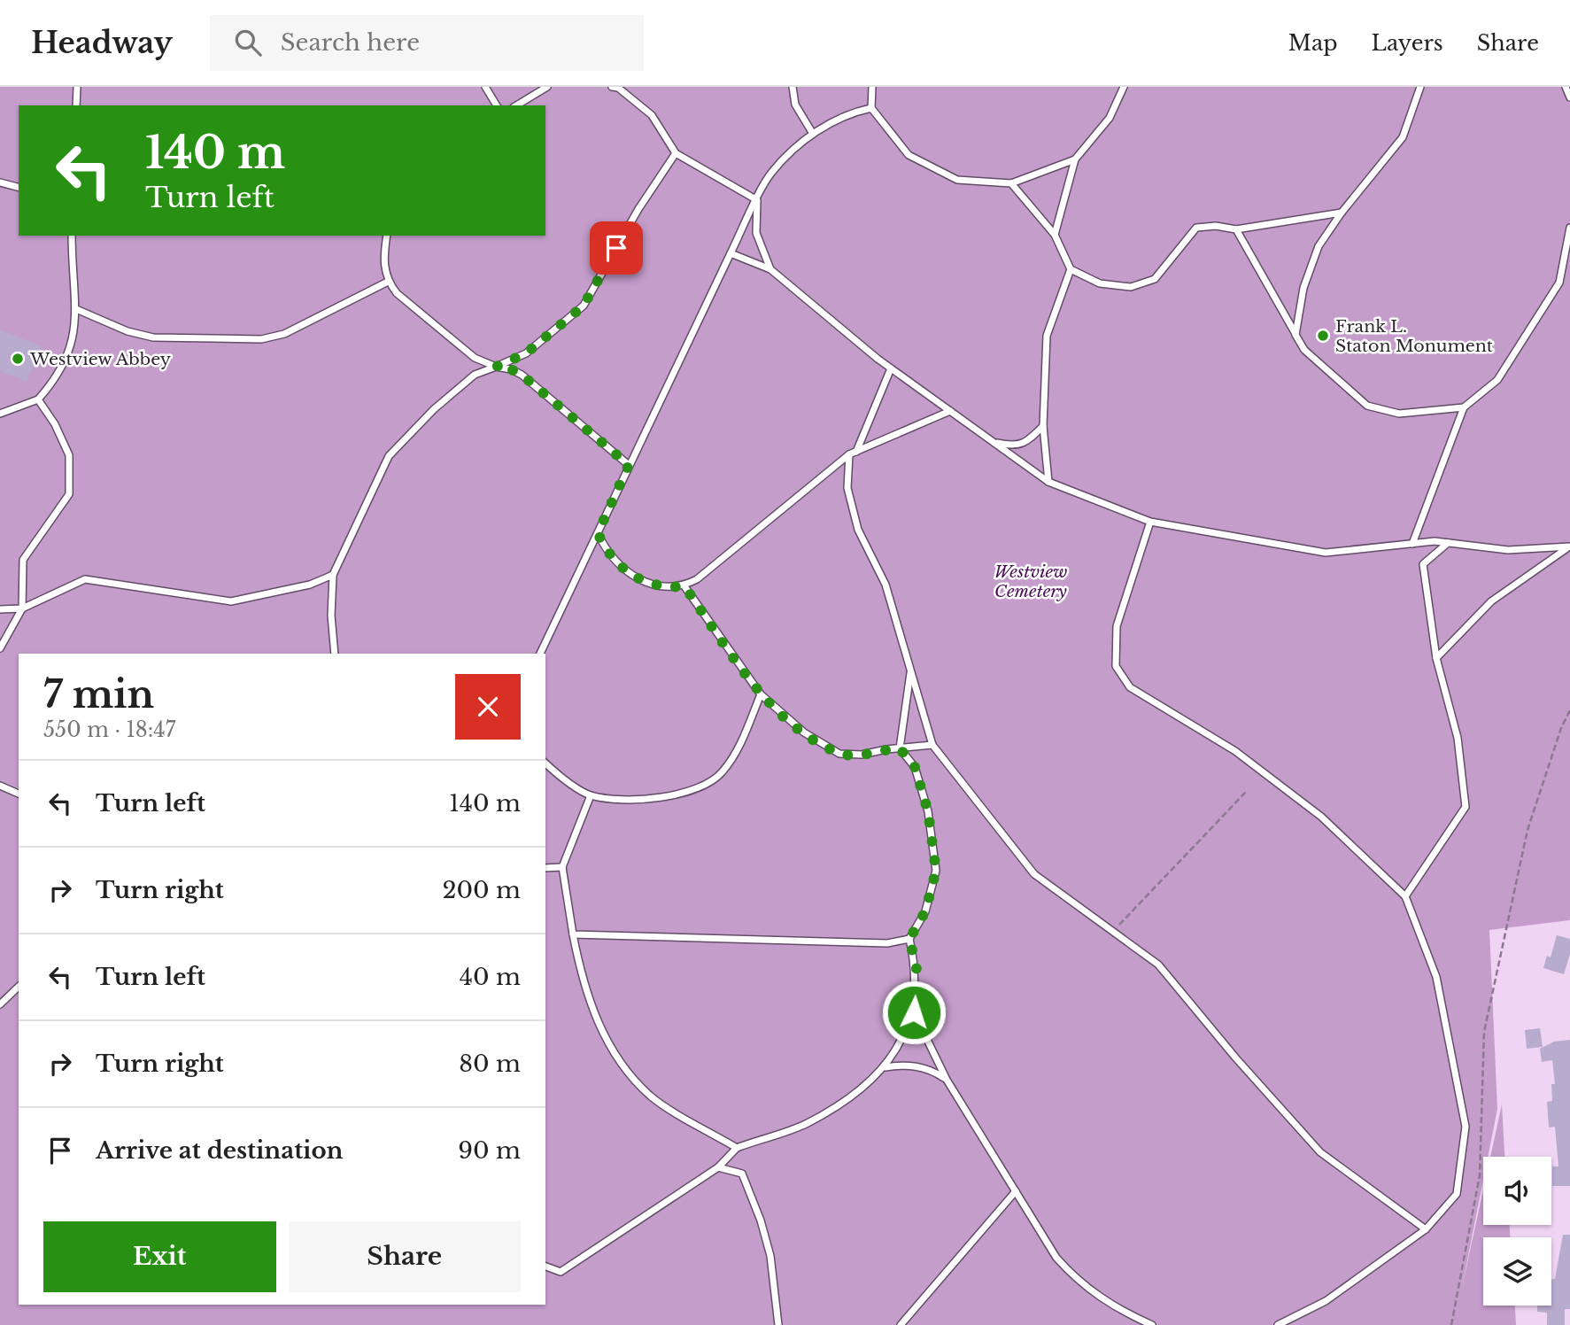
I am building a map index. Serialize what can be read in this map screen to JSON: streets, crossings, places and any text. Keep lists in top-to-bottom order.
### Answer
{
  "parks": ["Westview Cemetery"],
  "places": ["Frank L. Staton Monument", "Westview Abbey"],
  "page": {
    "header": "Headway",
    "search": "Search here",
    "nav": ["Map", "Layers", "Share"],
    "turn": ["140 m", "Turn left"],
    "heading": ["7 min", "550 m · 18:47"],
    "list": [
      {
        "name": "Turn left",
        "value": "140 m"
      },
      {
        "name": "Turn right",
        "value": "200 m"
      },
      {
        "name": "Turn left",
        "value": "40 m"
      },
      {
        "name": "Turn right",
        "value": "80 m"
      },
      {
        "name": "Arrive at destination",
        "value": "90 m"
      }
    ],
    "buttons": ["Exit", "Share"]
  }
}
